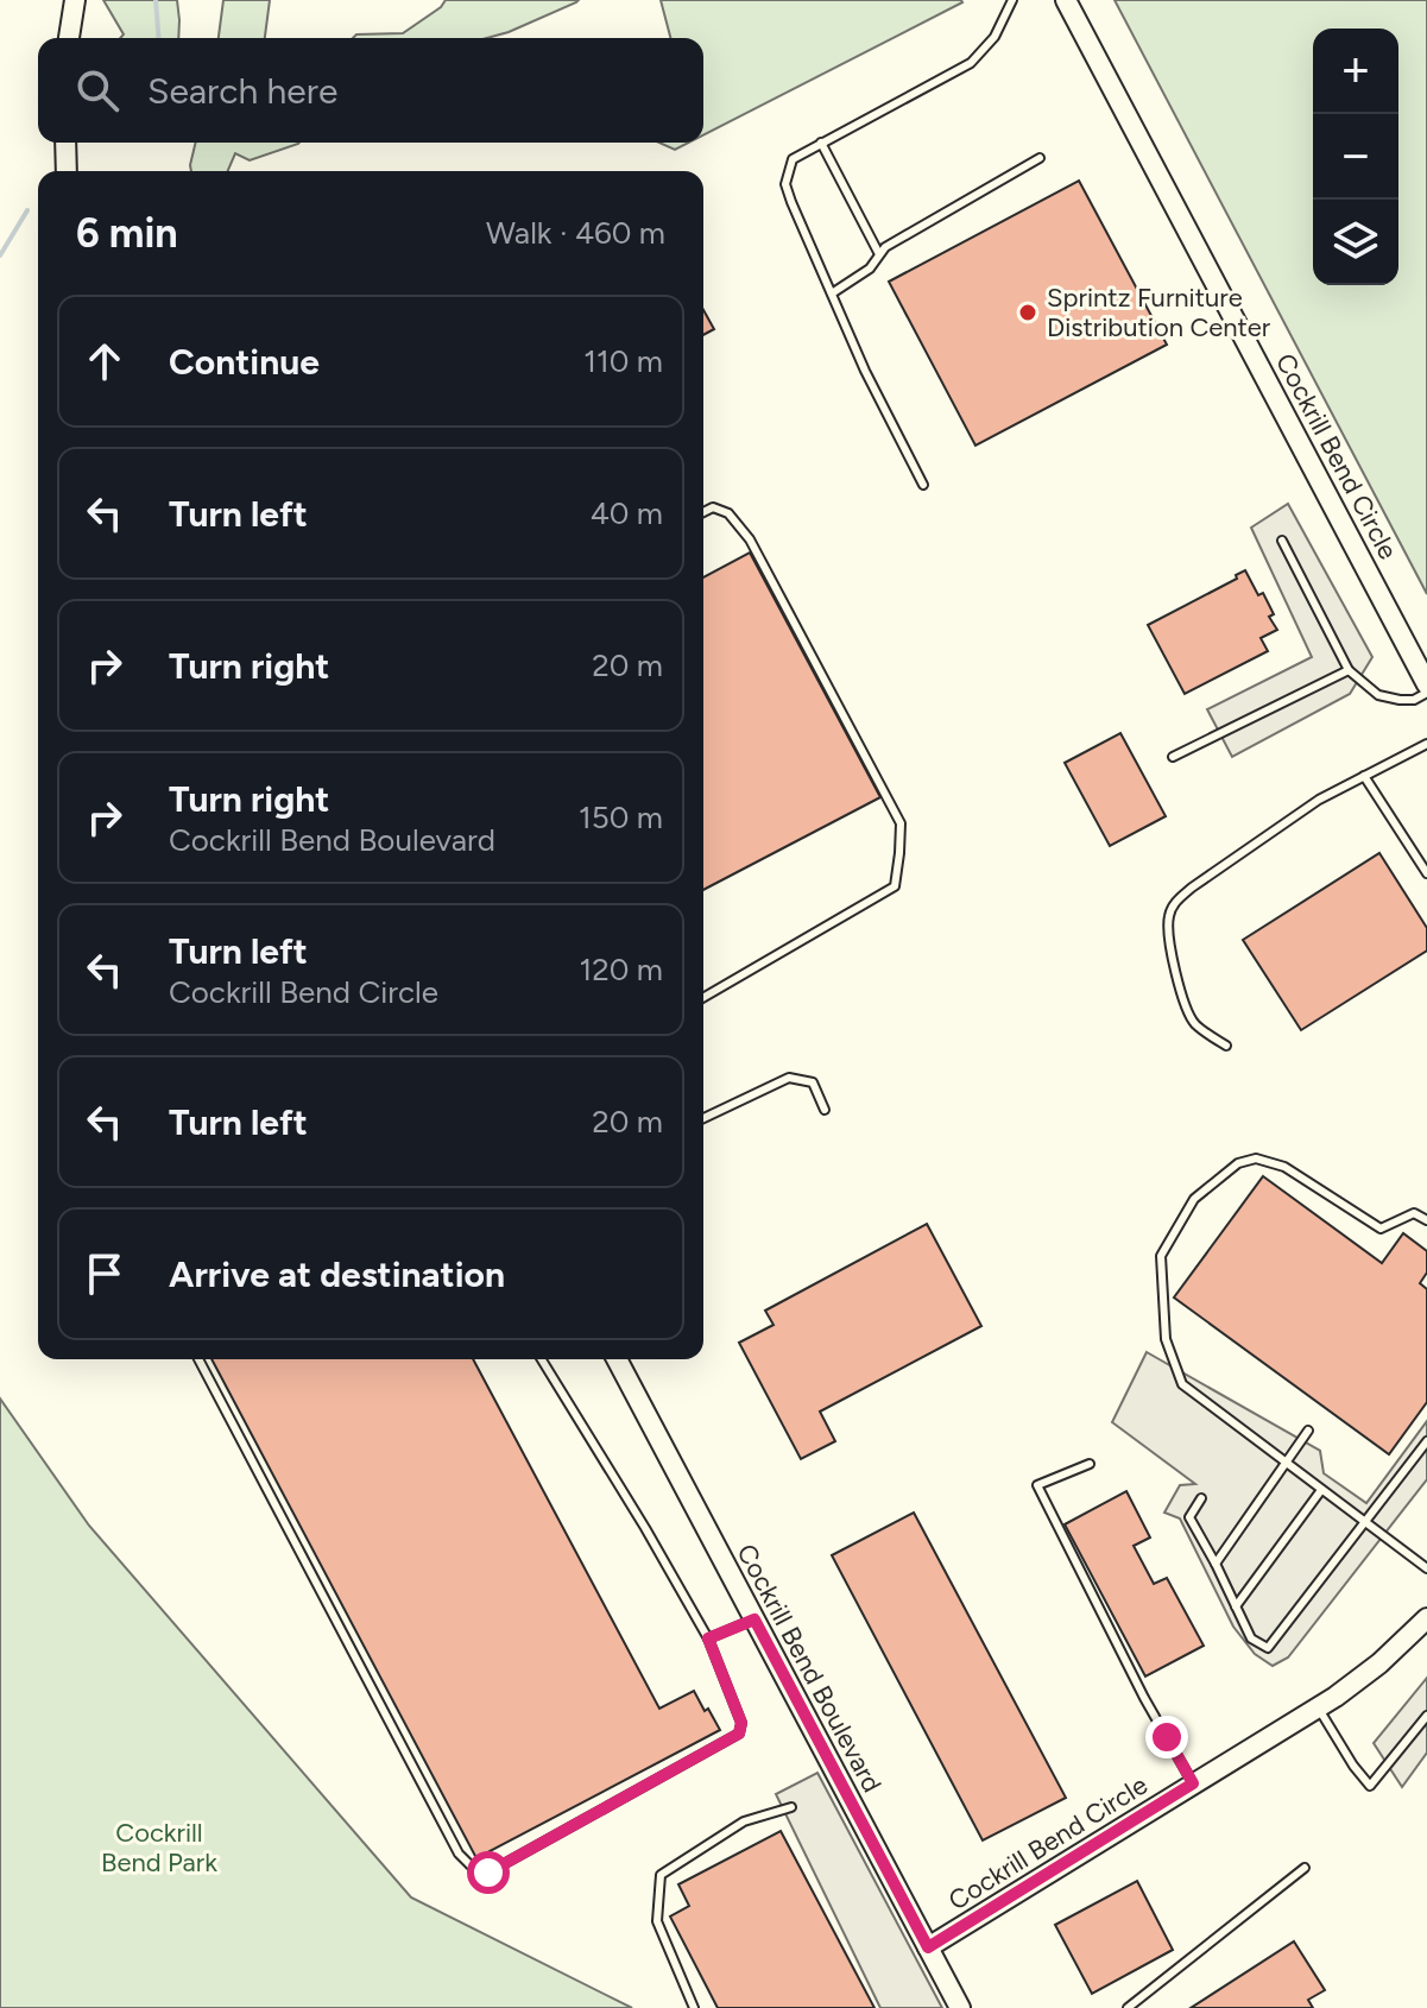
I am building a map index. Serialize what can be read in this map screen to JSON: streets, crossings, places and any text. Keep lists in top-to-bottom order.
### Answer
{
  "streets": {
    "street": ["Cockrill Bend Circle", "Cockrill Bend Boulevard"]
  },
  "crossings": [
    ["Cockrill Bend Circle", "Cockrill Bend Boulevard"]
  ],
  "parks": ["Cockrill Bend Park"],
  "places": ["Sprintz Furniture Distribution Center"],
  "page": {
    "map_buttons": ["+", "−"],
    "search": "Search here",
    "heading": ["6 min", "Walk · 460 m"],
    "list": [
      ["Continue", "110 m"],
      ["Turn left", "40 m"],
      ["Turn right", "20 m"],
      ["Turn right", "Cockrill Bend Boulevard", "150 m"],
      ["Turn left", "Cockrill Bend Circle", "120 m"],
      ["Turn left", "20 m"],
      "Arrive at destination"
    ]
  }
}
